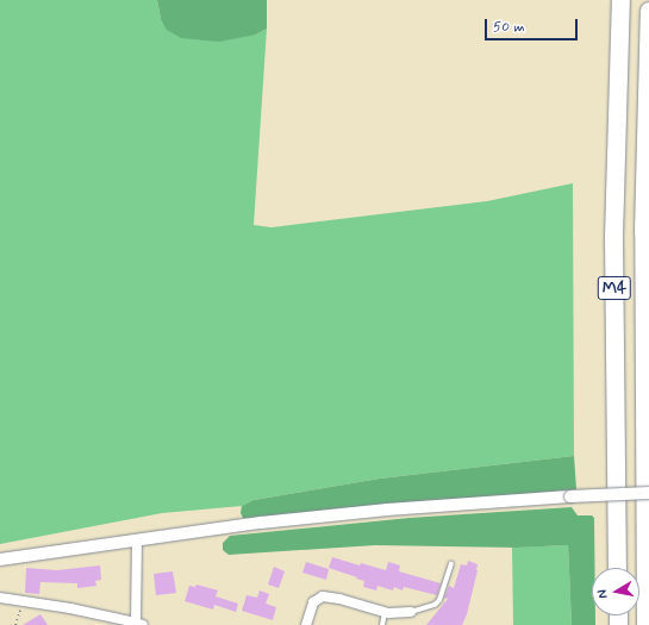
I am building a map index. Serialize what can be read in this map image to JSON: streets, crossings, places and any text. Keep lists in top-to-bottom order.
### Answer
{
  "streets": {
    "highway": ["M4"]
  },
  "scale_bar": "50 m",
  "north": "left"
}
